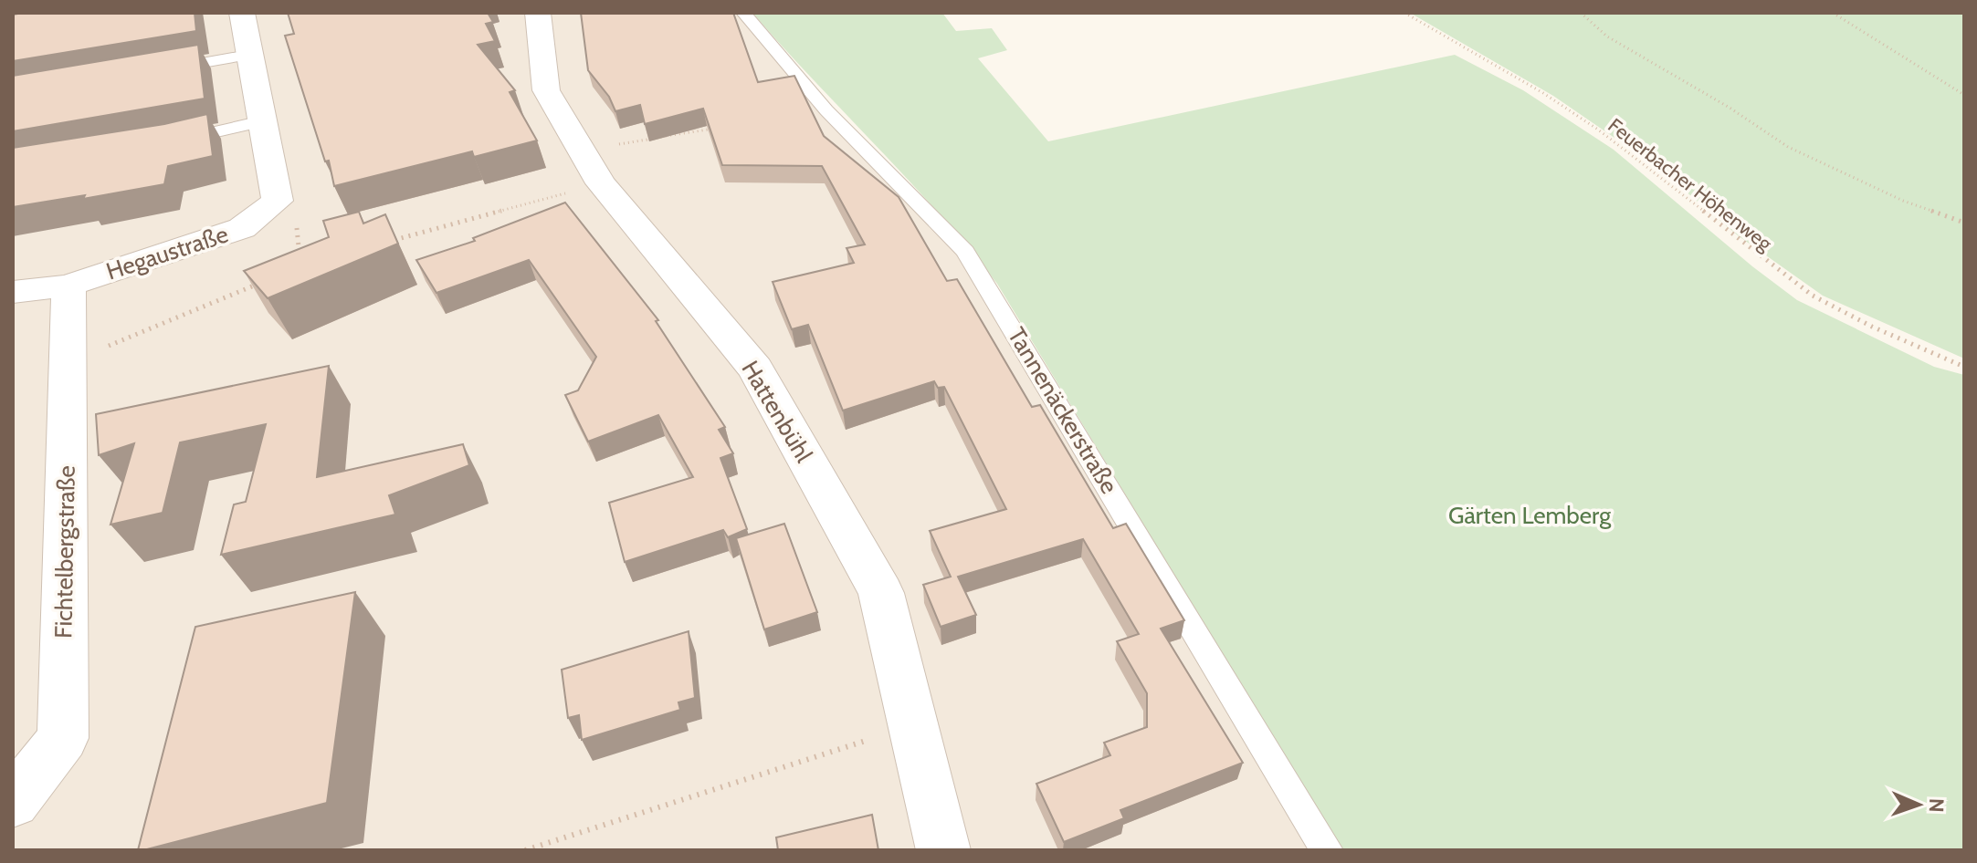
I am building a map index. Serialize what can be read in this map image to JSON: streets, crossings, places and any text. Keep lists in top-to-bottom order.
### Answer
{
  "streets": {
    "street": ["Hegaustraße", "Hattenbühl", "Fichtelbergstraße"],
    "lane": ["Tannenäckerstraße"],
    "path": ["Feuerbacher Höhenweg"]
  },
  "crossings": [
    ["Hegaustraße", "Fichtelbergstraße"]
  ],
  "parks": ["Gärten Lemberg"],
  "north": "right"
}
